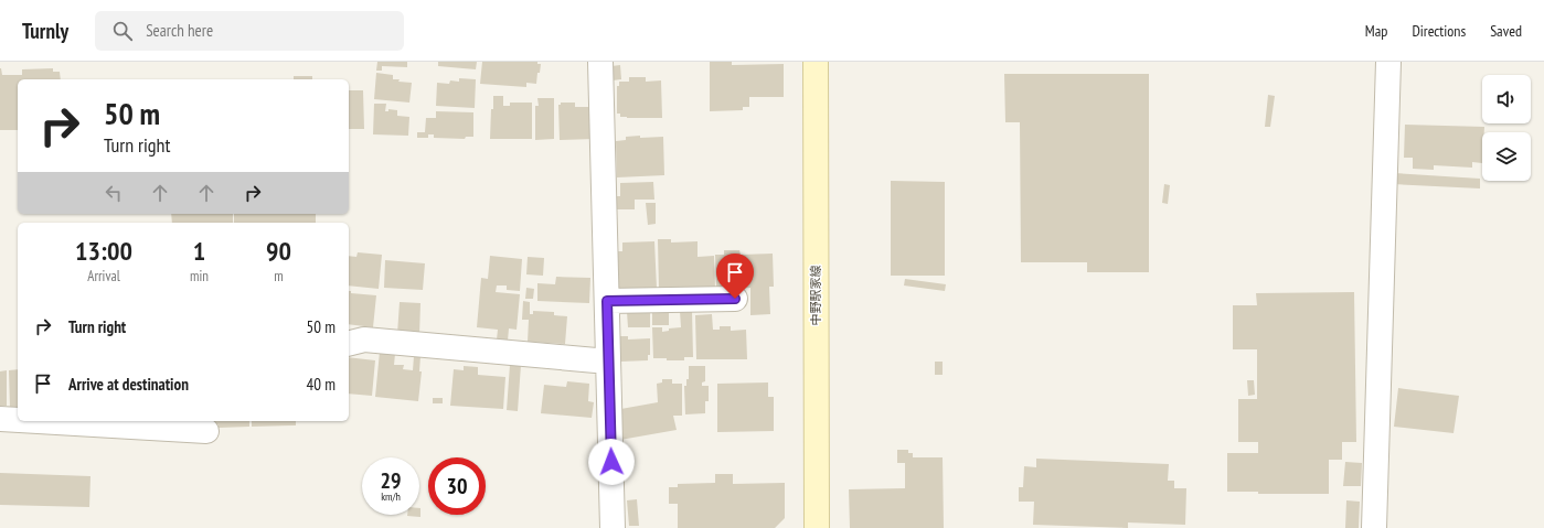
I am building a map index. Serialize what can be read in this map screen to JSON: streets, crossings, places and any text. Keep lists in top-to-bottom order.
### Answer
{
  "streets": {
    "main road": ["中野駅家線"]
  },
  "page": {
    "header": "Turnly",
    "search": "Search here",
    "nav": ["Map", "Directions", "Saved"],
    "turn": ["50 m", "Turn right"],
    "eta": [
      "13:00",
      "Arrival",
      "1",
      "min",
      "90",
      "m"
    ],
    "list": [
      {
        "name": "Turn right",
        "value": "50 m"
      },
      {
        "name": "Arrive at destination",
        "value": "40 m"
      }
    ],
    "speed": "29 km/h",
    "limit": "30"
  }
}
